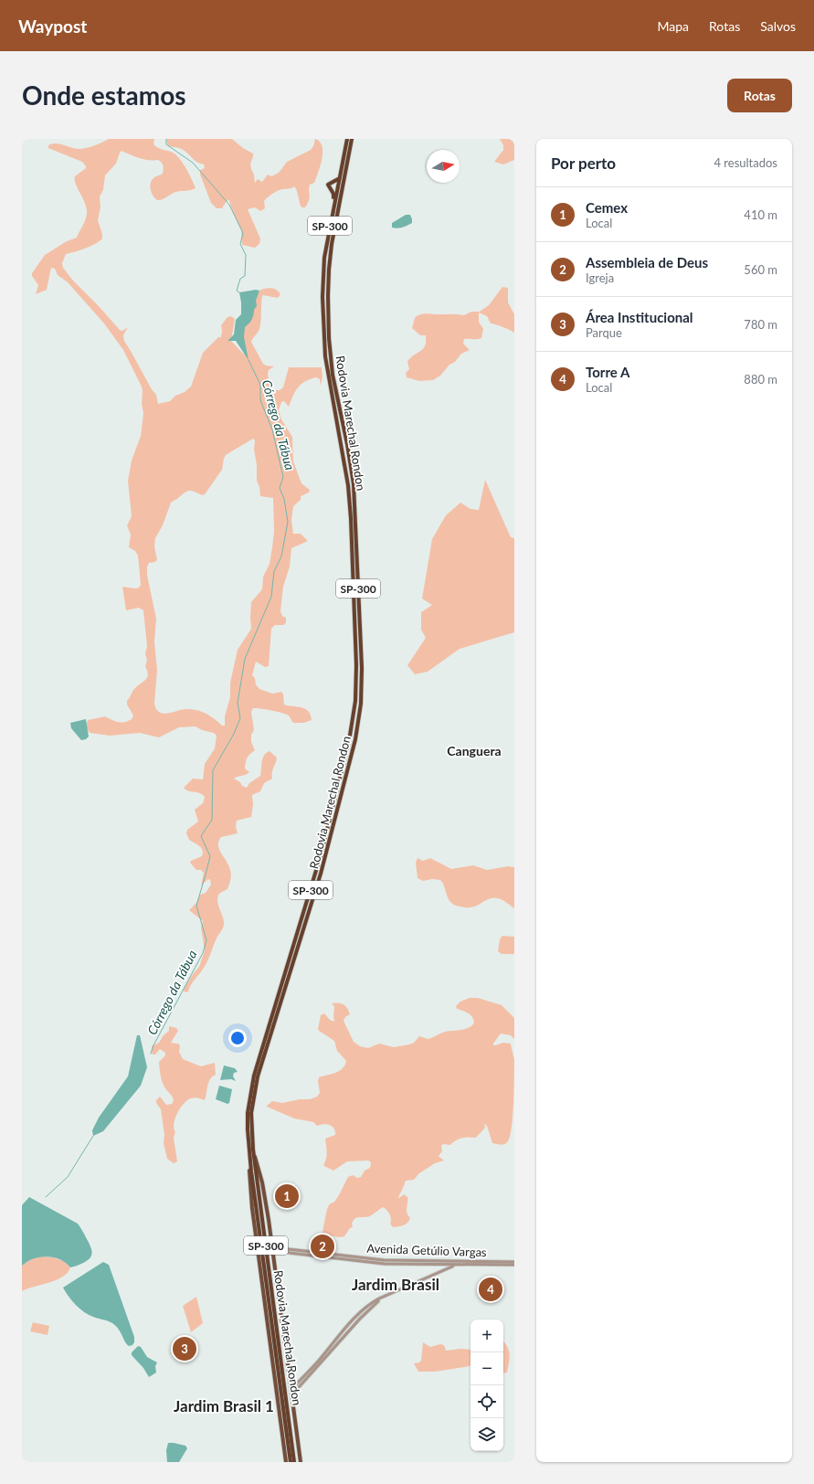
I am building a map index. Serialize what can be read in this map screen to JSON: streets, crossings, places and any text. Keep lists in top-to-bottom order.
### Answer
{
  "streets": {
    "highway": ["SP-300", "Rodovia Marechal Rondon"],
    "street": ["Avenida Getúlio Vargas"]
  },
  "districts": ["Canguera", "Jardim Brasil", "Jardim Brasil 1"],
  "water": ["Córrego da Tábua"],
  "north": "right",
  "page": {
    "header": "Waypost",
    "nav": ["Mapa", "Rotas", "Salvos"],
    "buttons": "Rotas",
    "title": "Onde estamos",
    "heading": ["Por perto", "4 resultados"],
    "list": [
      {
        "mark": "1",
        "name": "Cemex",
        "note": "Local",
        "value": "410 m"
      },
      {
        "mark": "2",
        "name": "Assembleia de Deus",
        "note": "Igreja",
        "value": "560 m"
      },
      {
        "mark": "3",
        "name": "Área Institucional",
        "note": "Parque",
        "value": "780 m"
      },
      {
        "mark": "4",
        "name": "Torre A",
        "note": "Local",
        "value": "880 m"
      }
    ],
    "pins": [
      "1",
      "2",
      "4",
      "3"
    ],
    "map_buttons": ["+", "−"]
  }
}
